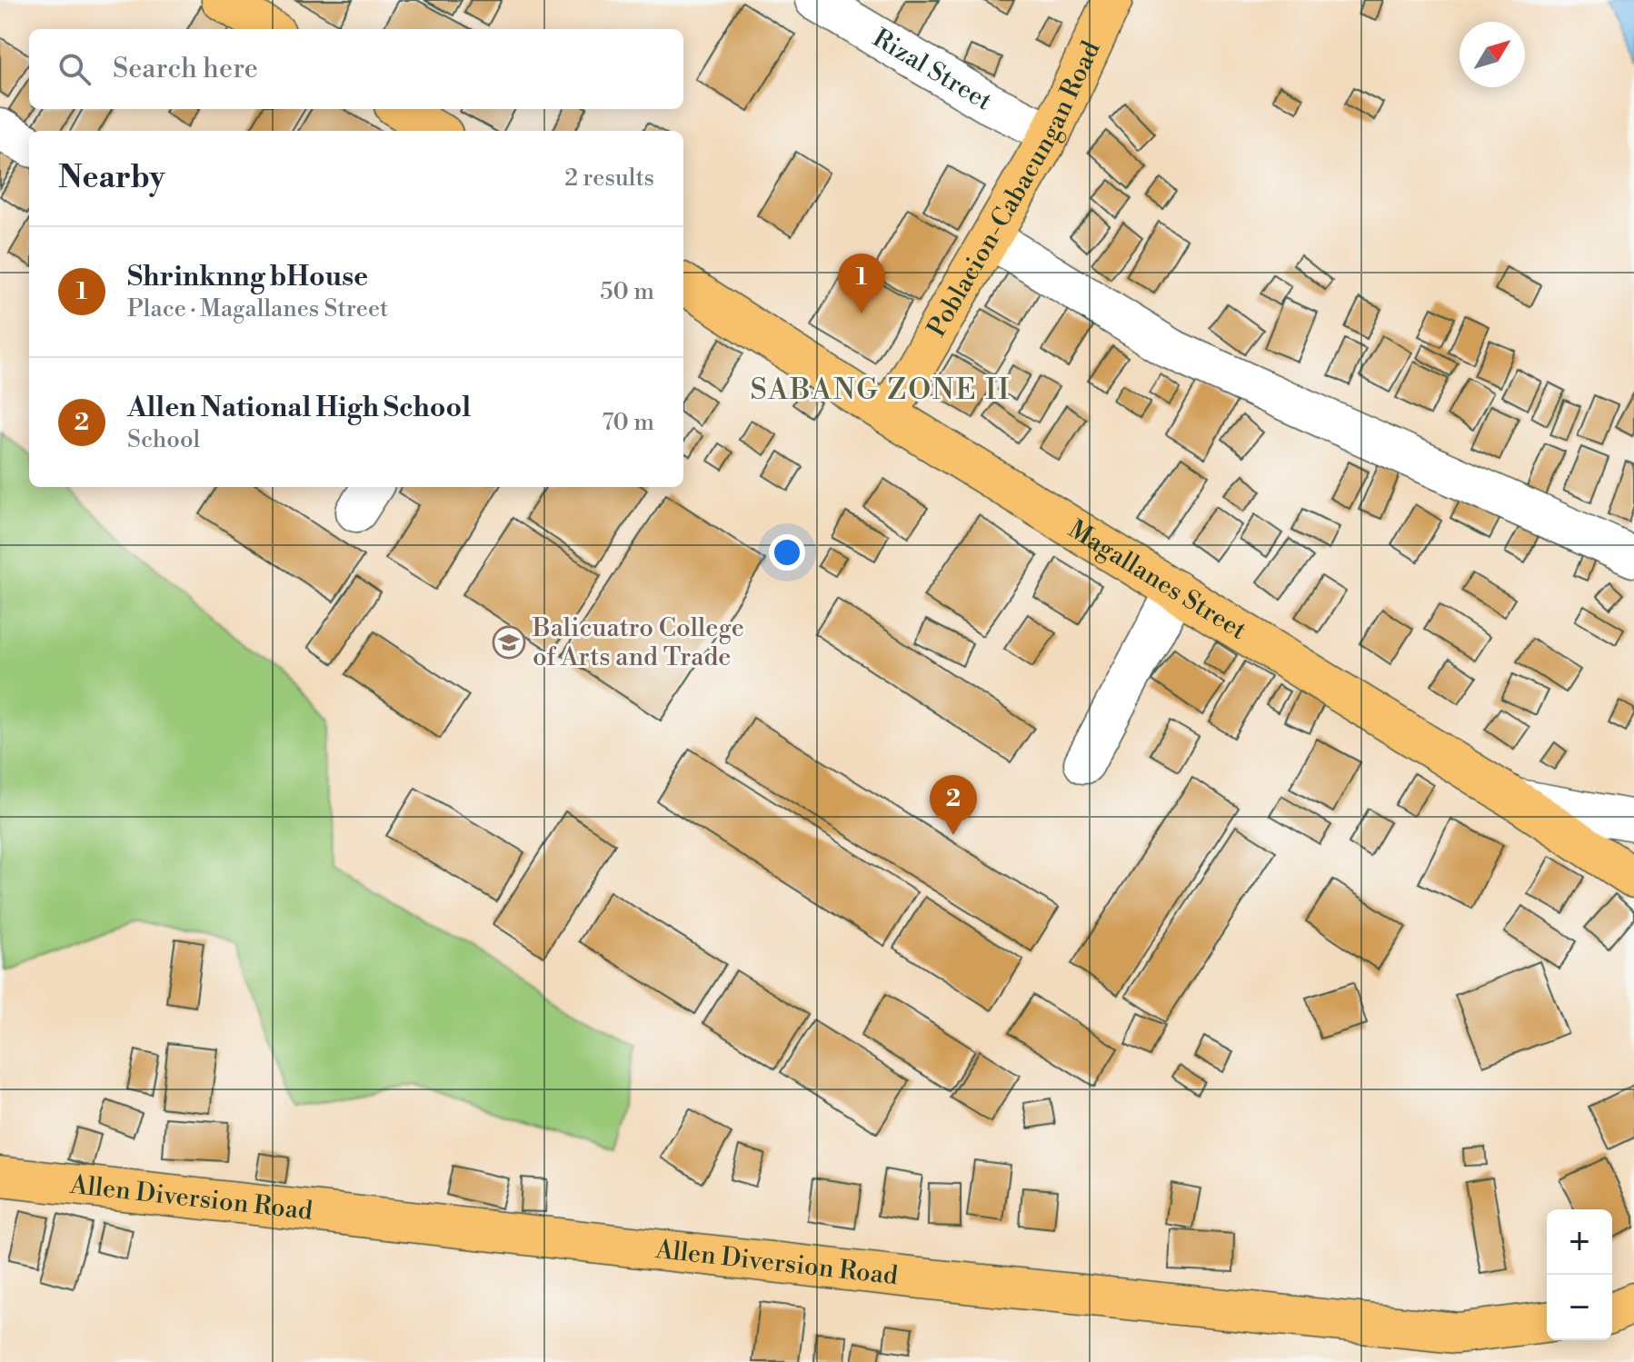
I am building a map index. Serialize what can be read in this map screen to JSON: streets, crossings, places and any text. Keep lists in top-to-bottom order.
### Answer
{
  "streets": {
    "main road": ["Poblacion-Cabacungan Road", "Magallanes Street", "Allen Diversion Road"],
    "street": ["Rizal Street"]
  },
  "crossings": [
    ["Rizal Street", "Poblacion-Cabacungan Road"],
    ["Poblacion-Cabacungan Road", "Magallanes Street"]
  ],
  "districts": ["SABANG ZONE II"],
  "places": {
    "school or university": ["Balicuatro College of Arts and Trade"]
  },
  "north": "top right",
  "page": {
    "search": "Search here",
    "heading": ["Nearby", "2 results"],
    "list": [
      {
        "mark": "1",
        "name": "Shrinknng bHouse",
        "note": "Place · Magallanes Street",
        "value": "50 m"
      },
      {
        "mark": "2",
        "name": "Allen National High School",
        "note": "School",
        "value": "70 m"
      }
    ],
    "pins": ["1", "2"],
    "map_buttons": ["+", "−"]
  }
}
